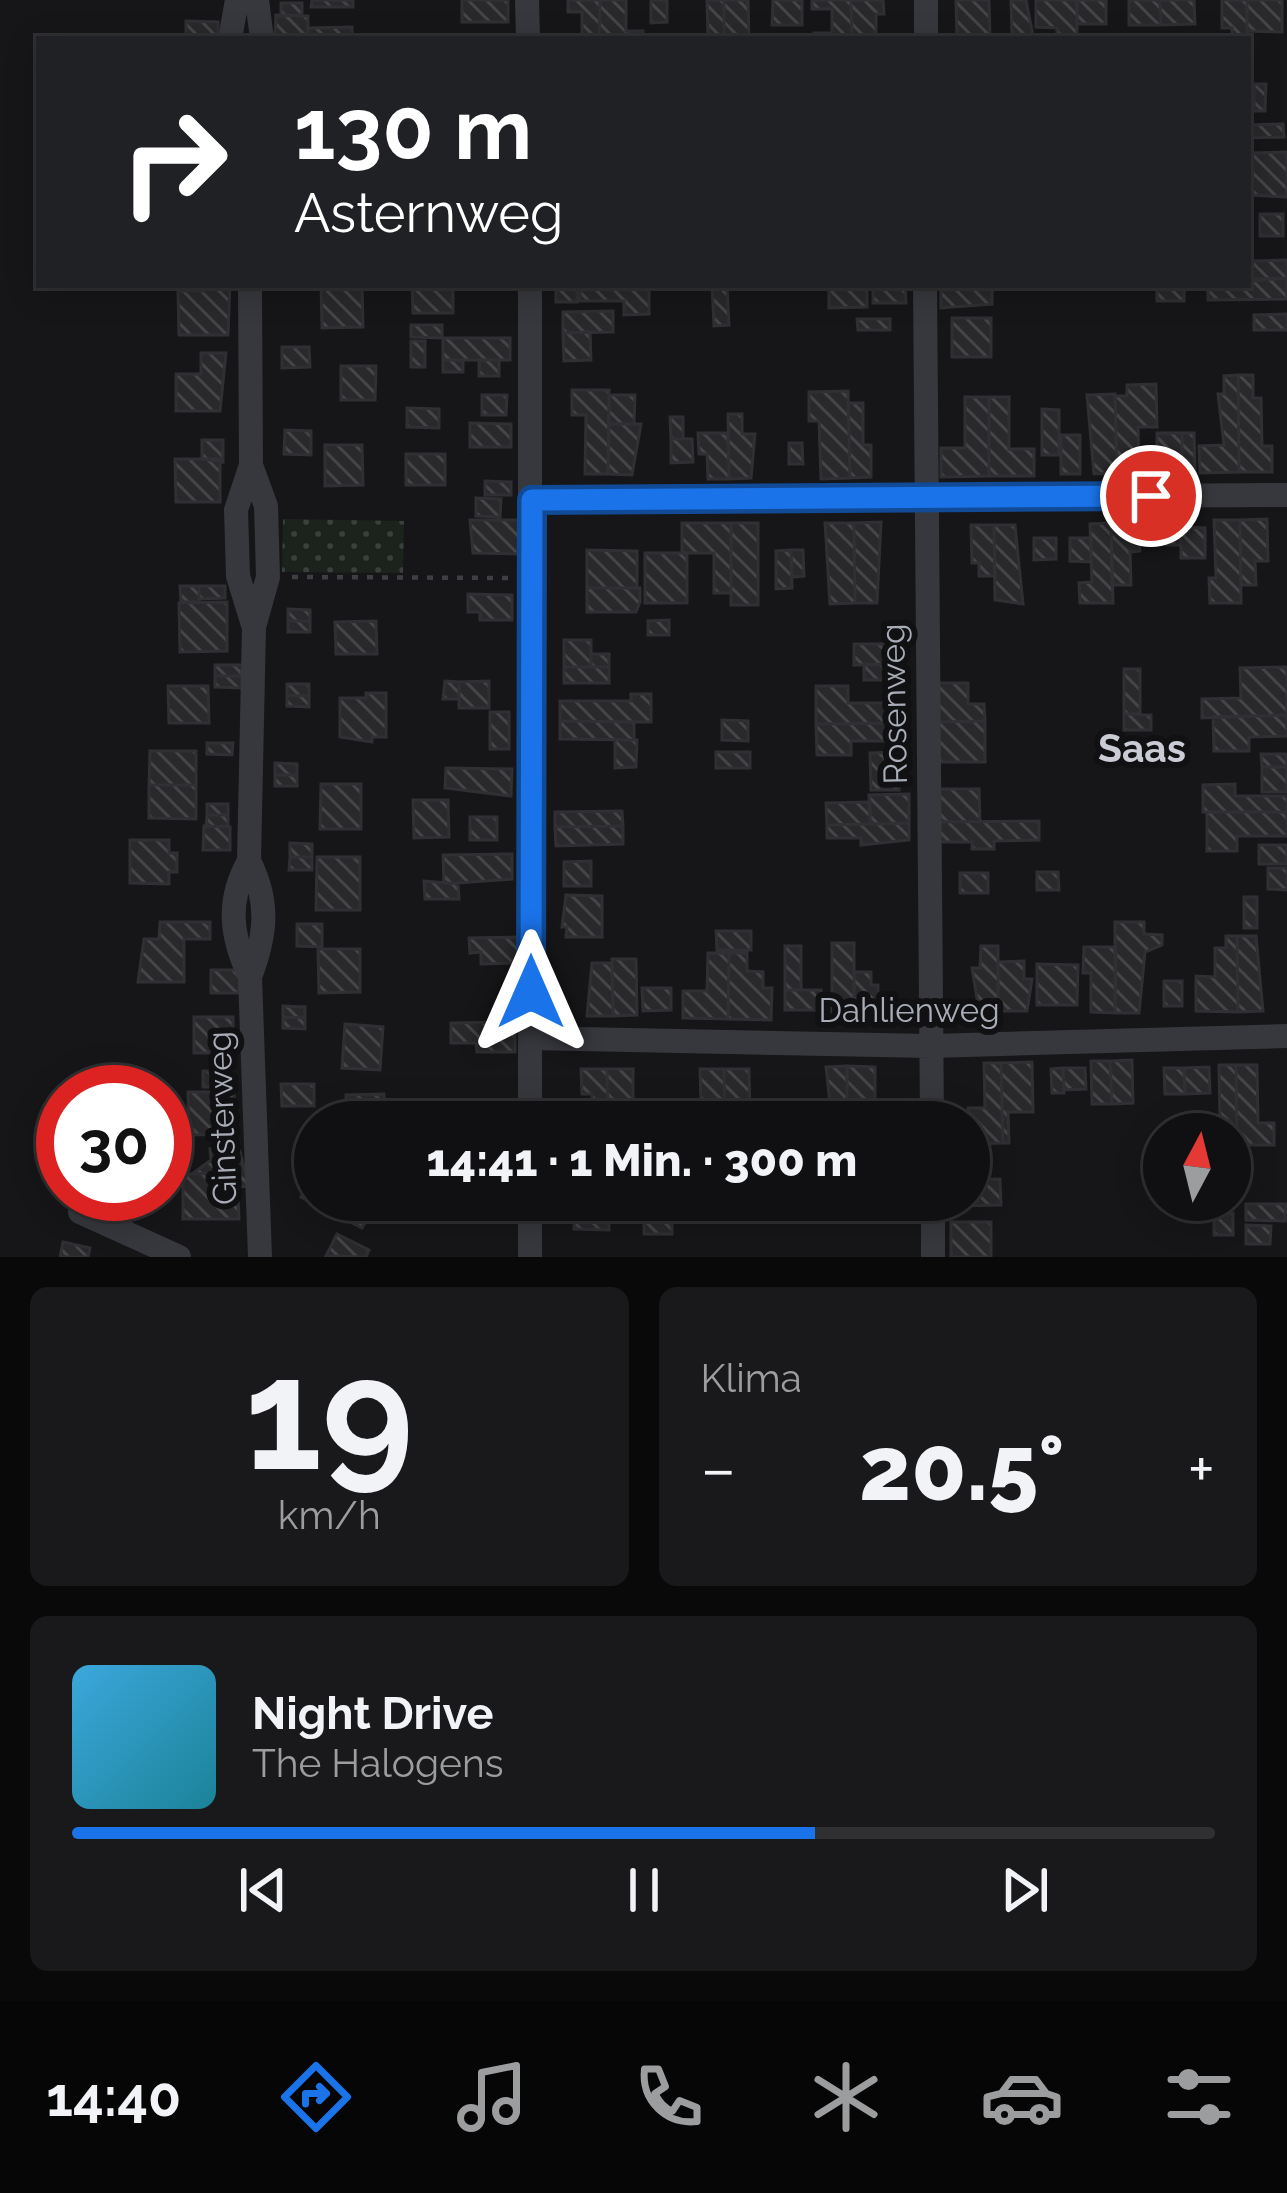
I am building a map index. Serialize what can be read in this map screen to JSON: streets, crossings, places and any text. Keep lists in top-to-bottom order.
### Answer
{
  "streets": {
    "street": ["Rosenweg", "Dahlienweg", "Ginsterweg"]
  },
  "crossings": [
    ["Rosenweg", "Dahlienweg"]
  ],
  "districts": ["Saas"],
  "north": "top",
  "page": {
    "turn": ["130 m", "Asternweg"],
    "limit": "30",
    "trip": "14:41 · 1 Min. · 300 m",
    "tile": [
      ["19", "km/h"],
      "Klima"
    ],
    "heat": ["−", "20.5°", "+"],
    "song": ["Night Drive", "The Halogens"],
    "tabs": "14:40"
  }
}
